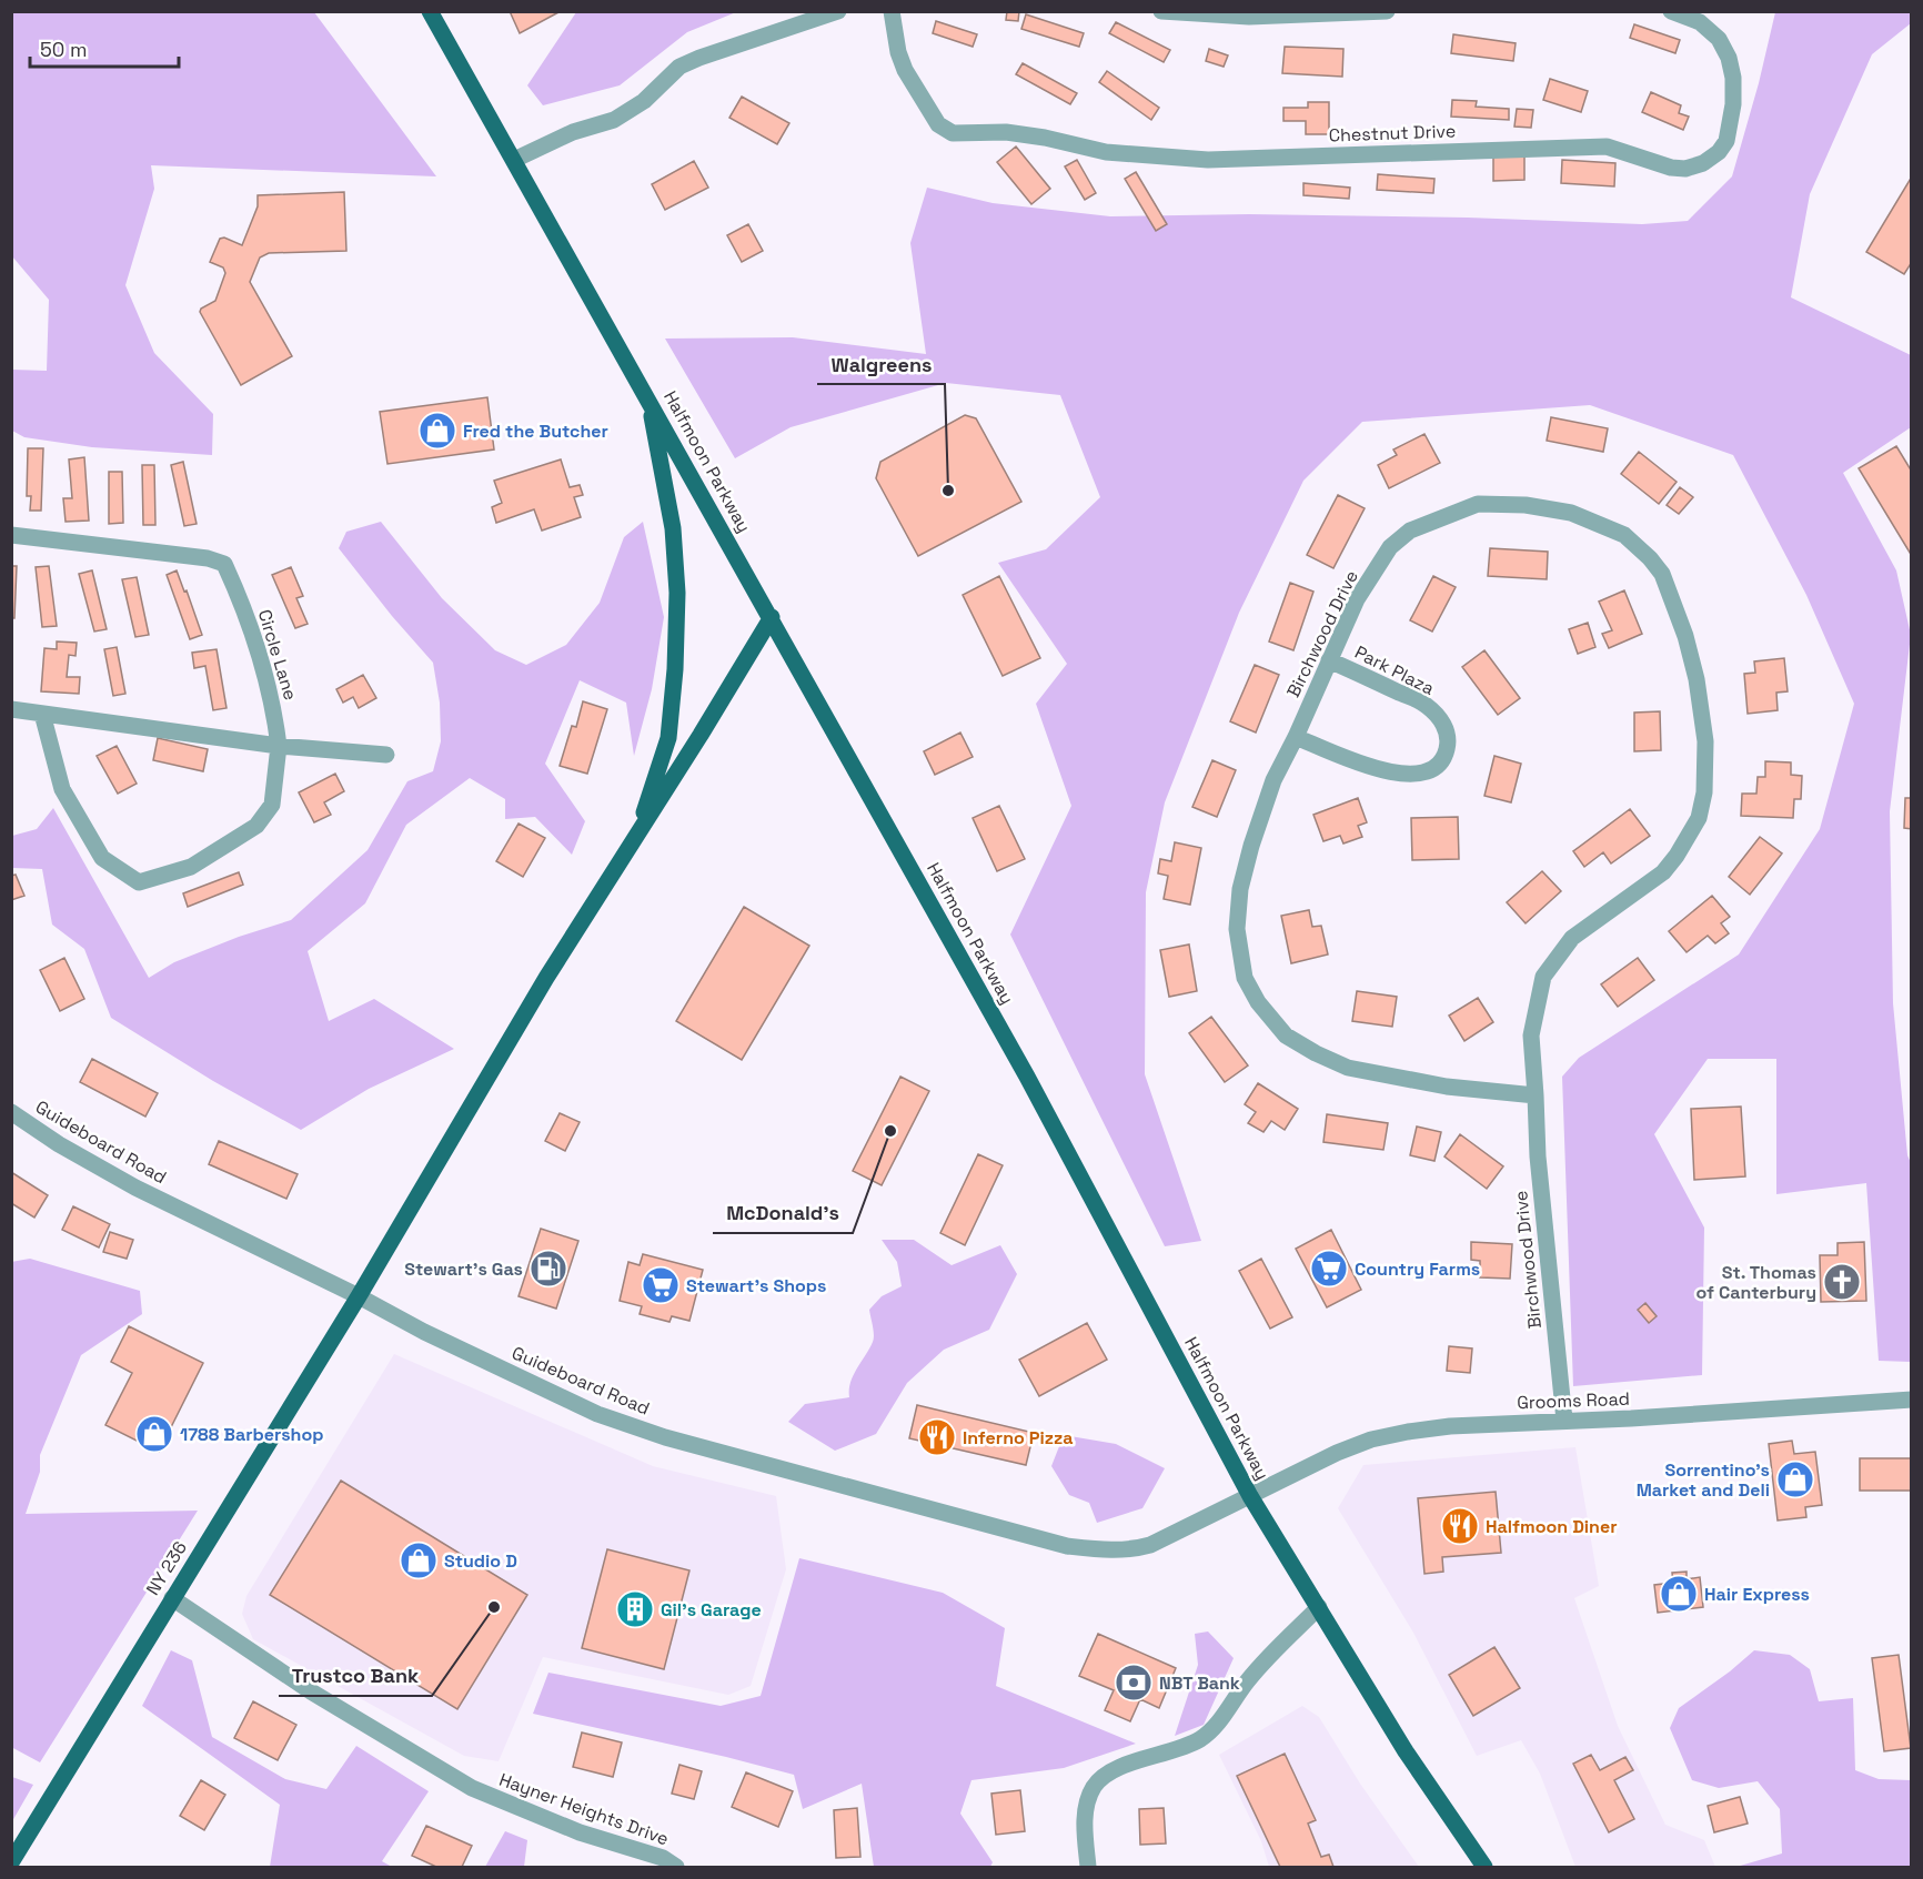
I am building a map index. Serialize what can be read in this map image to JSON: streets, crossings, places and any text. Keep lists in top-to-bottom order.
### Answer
{
  "streets": {
    "main road": ["Halfmoon Parkway", "NY 236"],
    "street": [
      "Chestnut Drive",
      "Birchwood Drive",
      "Circle Lane",
      "Park Plaza",
      "Guideboard Road",
      "Grooms Road",
      "Hayner Heights Drive"
    ]
  },
  "crossings": [
    ["Halfmoon Parkway", "Guideboard Road"],
    ["Halfmoon Parkway", "Grooms Road"],
    ["Halfmoon Parkway", "NY 236"],
    ["Birchwood Drive", "Park Plaza"],
    ["Birchwood Drive", "Grooms Road"],
    ["Guideboard Road", "Grooms Road"],
    ["Guideboard Road", "NY 236"],
    ["NY 236", "Hayner Heights Drive"]
  ],
  "places": {
    "shop": [
      "Fred the Butcher",
      "1788 Barbershop",
      "Sorrentino's Market and Deli",
      "Studio D",
      "Hair Express"
    ],
    "other": ["Walgreens", "McDonald's", "Trustco Bank"],
    "fuel station": ["Stewart's Gas"],
    "supermarket": ["Country Farms", "Stewart's Shops"],
    "church": ["St. Thomas of Canterbury"],
    "restaurant": ["Inferno Pizza", "Halfmoon Diner"],
    "building": ["Gil's Garage"],
    "bank": ["NBT Bank"]
  },
  "scale_bar": "50 m"
}
